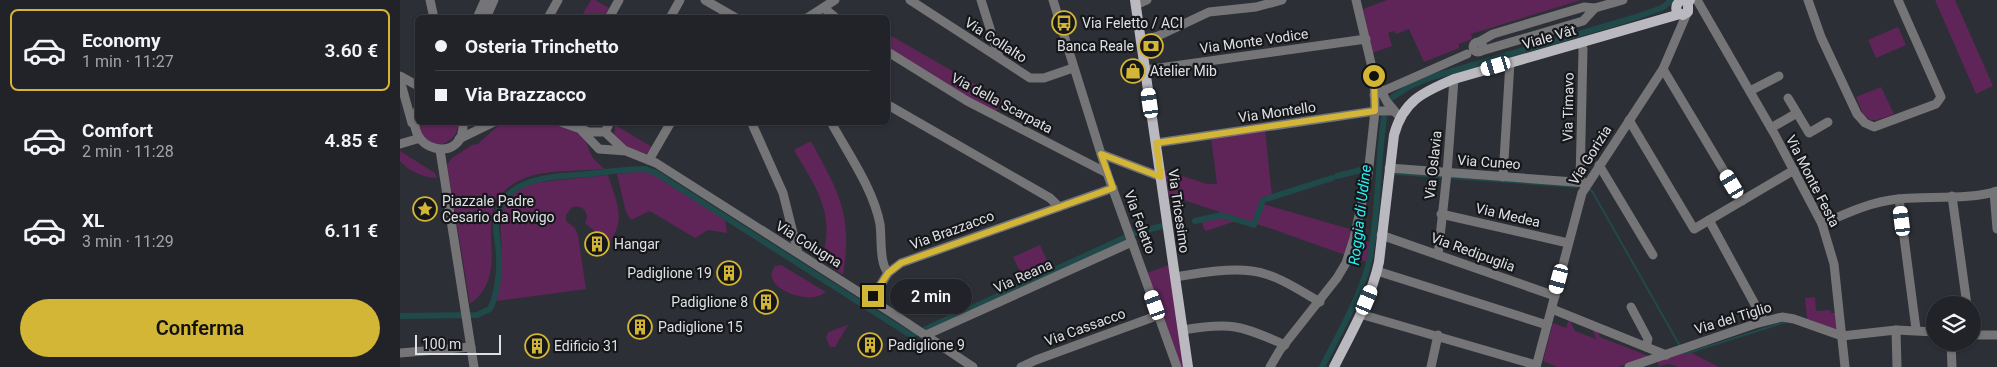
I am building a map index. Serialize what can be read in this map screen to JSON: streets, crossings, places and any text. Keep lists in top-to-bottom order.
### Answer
{
  "streets": {
    "main road": ["Viale Vât", "Via Tricesimo"],
    "street": [
      "Via Collalto",
      "Via Monte Vodice",
      "Via della Scarpata",
      "Via Timavo",
      "Via Montello",
      "Via Gorizia",
      "Via Cuneo",
      "Via Oslavia",
      "Via Monte Festa",
      "Via Medea",
      "Via Feletto",
      "Via Brazzacco",
      "Via Colugna",
      "Via Redipuglia",
      "Via Reana",
      "Via del Tiglio",
      "Via Cassacco"
    ]
  },
  "crossings": [
    ["Viale Vât", "Via Timavo"],
    ["Viale Vât", "Via Montello"],
    ["Viale Vât", "Via Gorizia"],
    ["Viale Vât", "Via Cuneo"],
    ["Viale Vât", "Via Oslavia"],
    ["Viale Vât", "Via Monte Festa"],
    ["Viale Vât", "Via Redipuglia"],
    ["Via Collalto", "Via Feletto"],
    ["Via Monte Vodice", "Via Tricesimo"],
    ["Via della Scarpata", "Via Feletto"],
    ["Via Timavo", "Via Gorizia"],
    ["Via Timavo", "Via Cuneo"],
    ["Via Montello", "Via Tricesimo"],
    ["Via Gorizia", "Via Cuneo"],
    ["Via Gorizia", "Via Monte Festa"],
    ["Via Gorizia", "Via Medea"],
    ["Via Gorizia", "Via Redipuglia"],
    ["Via Cuneo", "Via Oslavia"],
    ["Via Oslavia", "Via Medea"],
    ["Via Oslavia", "Via Redipuglia"],
    ["Via Monte Festa", "Via del Tiglio"],
    ["Via Feletto", "Via Brazzacco"],
    ["Via Feletto", "Via Reana"],
    ["Via Feletto", "Via Cassacco"],
    ["Via Brazzacco", "Via Colugna"],
    ["Via Colugna", "Via Reana"]
  ],
  "water": ["Roggia di Udine"],
  "places": {
    "bus stop": ["Via Feletto / ACI"],
    "bank": ["Banca Reale"],
    "shop": ["Atelier Mib"],
    "place": ["Piazzale Padre Cesario da Rovigo"],
    "building": [
      "Hangar",
      "Padiglione 19",
      "Padiglione 8",
      "Padiglione 15",
      "Padiglione 9",
      "Edificio 31"
    ]
  },
  "scale_bar": "100 m",
  "page": {
    "list": [
      {
        "name": "Economy",
        "note": "1 min · 11:27",
        "value": "3.60 €"
      },
      {
        "name": "Comfort",
        "note": "2 min · 11:28",
        "value": "4.85 €"
      },
      {
        "name": "XL",
        "note": "3 min · 11:29",
        "value": "6.11 €"
      }
    ],
    "banner": ["Osteria Trinchetto", "Via Brazzacco"],
    "bubble": "2 min",
    "buttons": "Conferma",
    "scale": "100 m"
  }
}
